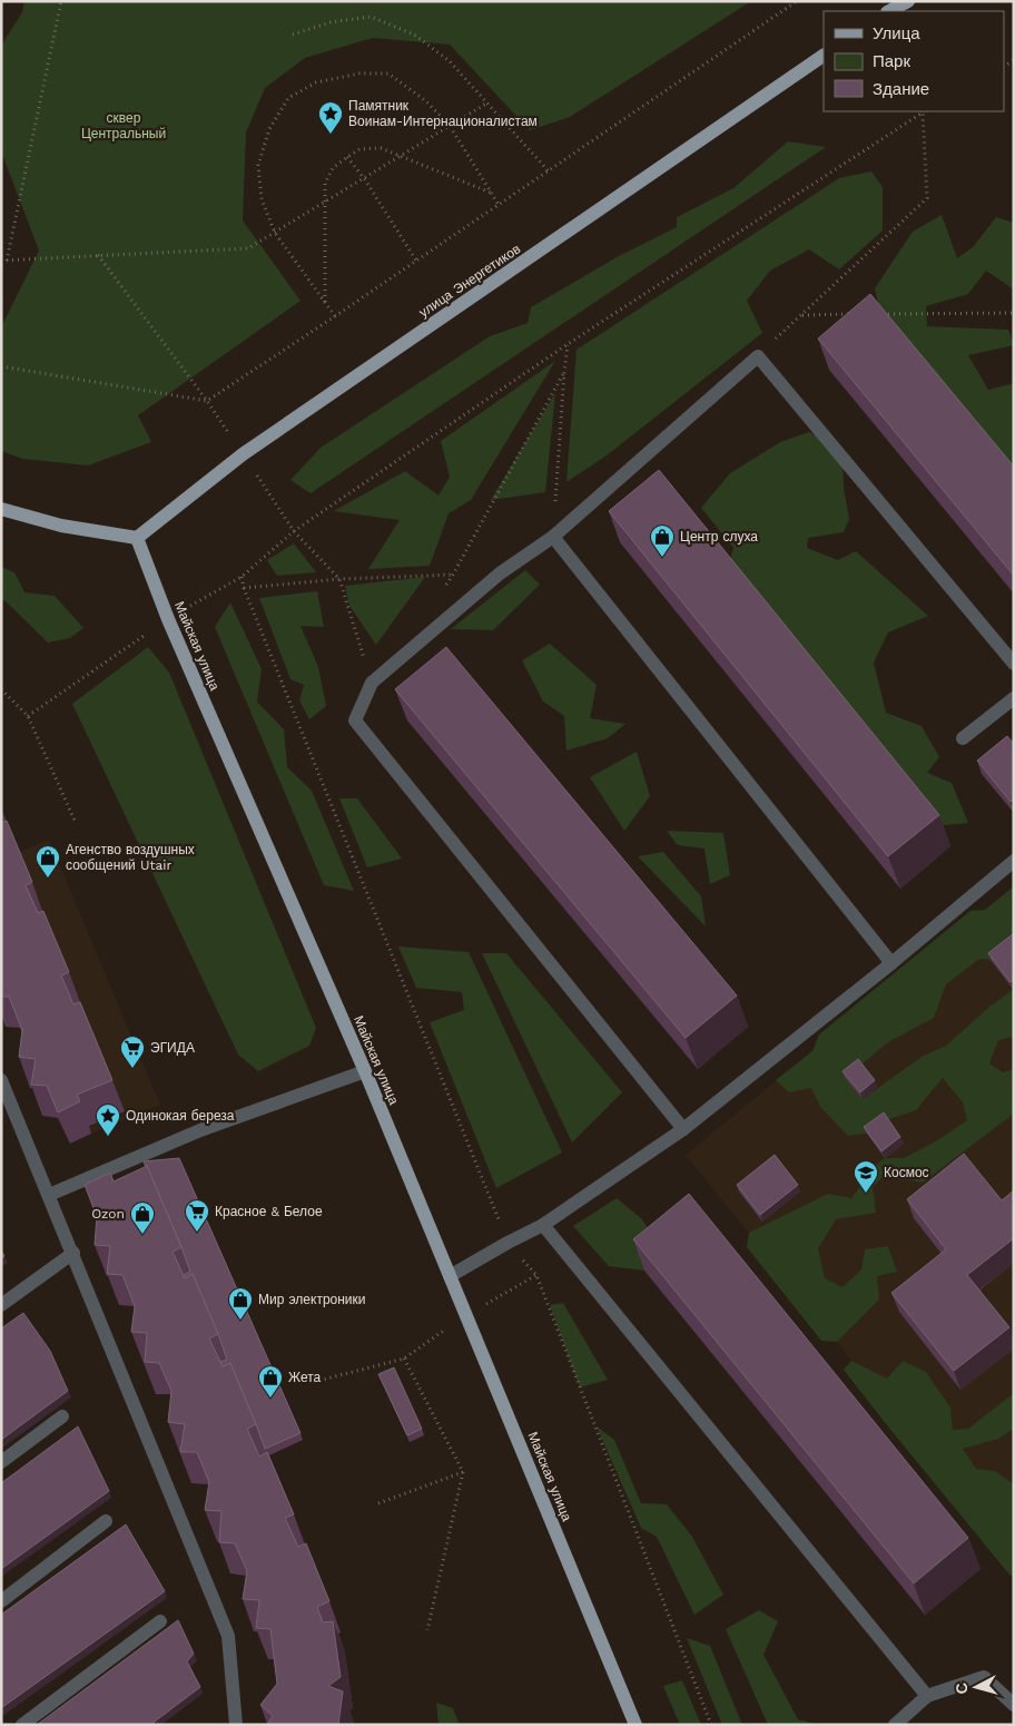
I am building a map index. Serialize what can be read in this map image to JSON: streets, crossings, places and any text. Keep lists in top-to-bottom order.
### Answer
{
  "streets": {
    "main road": ["улица Энергетиков", "Майская улица"]
  },
  "crossings": [
    ["улица Энергетиков", "Майская улица"]
  ],
  "parks": ["сквер Центральный"],
  "places": {
    "place": ["Памятник Воинам-Интернационалистам", "Одинокая береза"],
    "shop": [
      "Центр слуха",
      "Агенство воздушных сообщений Utair",
      "Ozon",
      "Мир электроники",
      "Жета"
    ],
    "supermarket": ["ЭГИДА", "Красное & Белое"],
    "school or university": ["Космос"]
  },
  "legend": ["Улица", "Парк", "Здание"],
  "north": "left"
}
